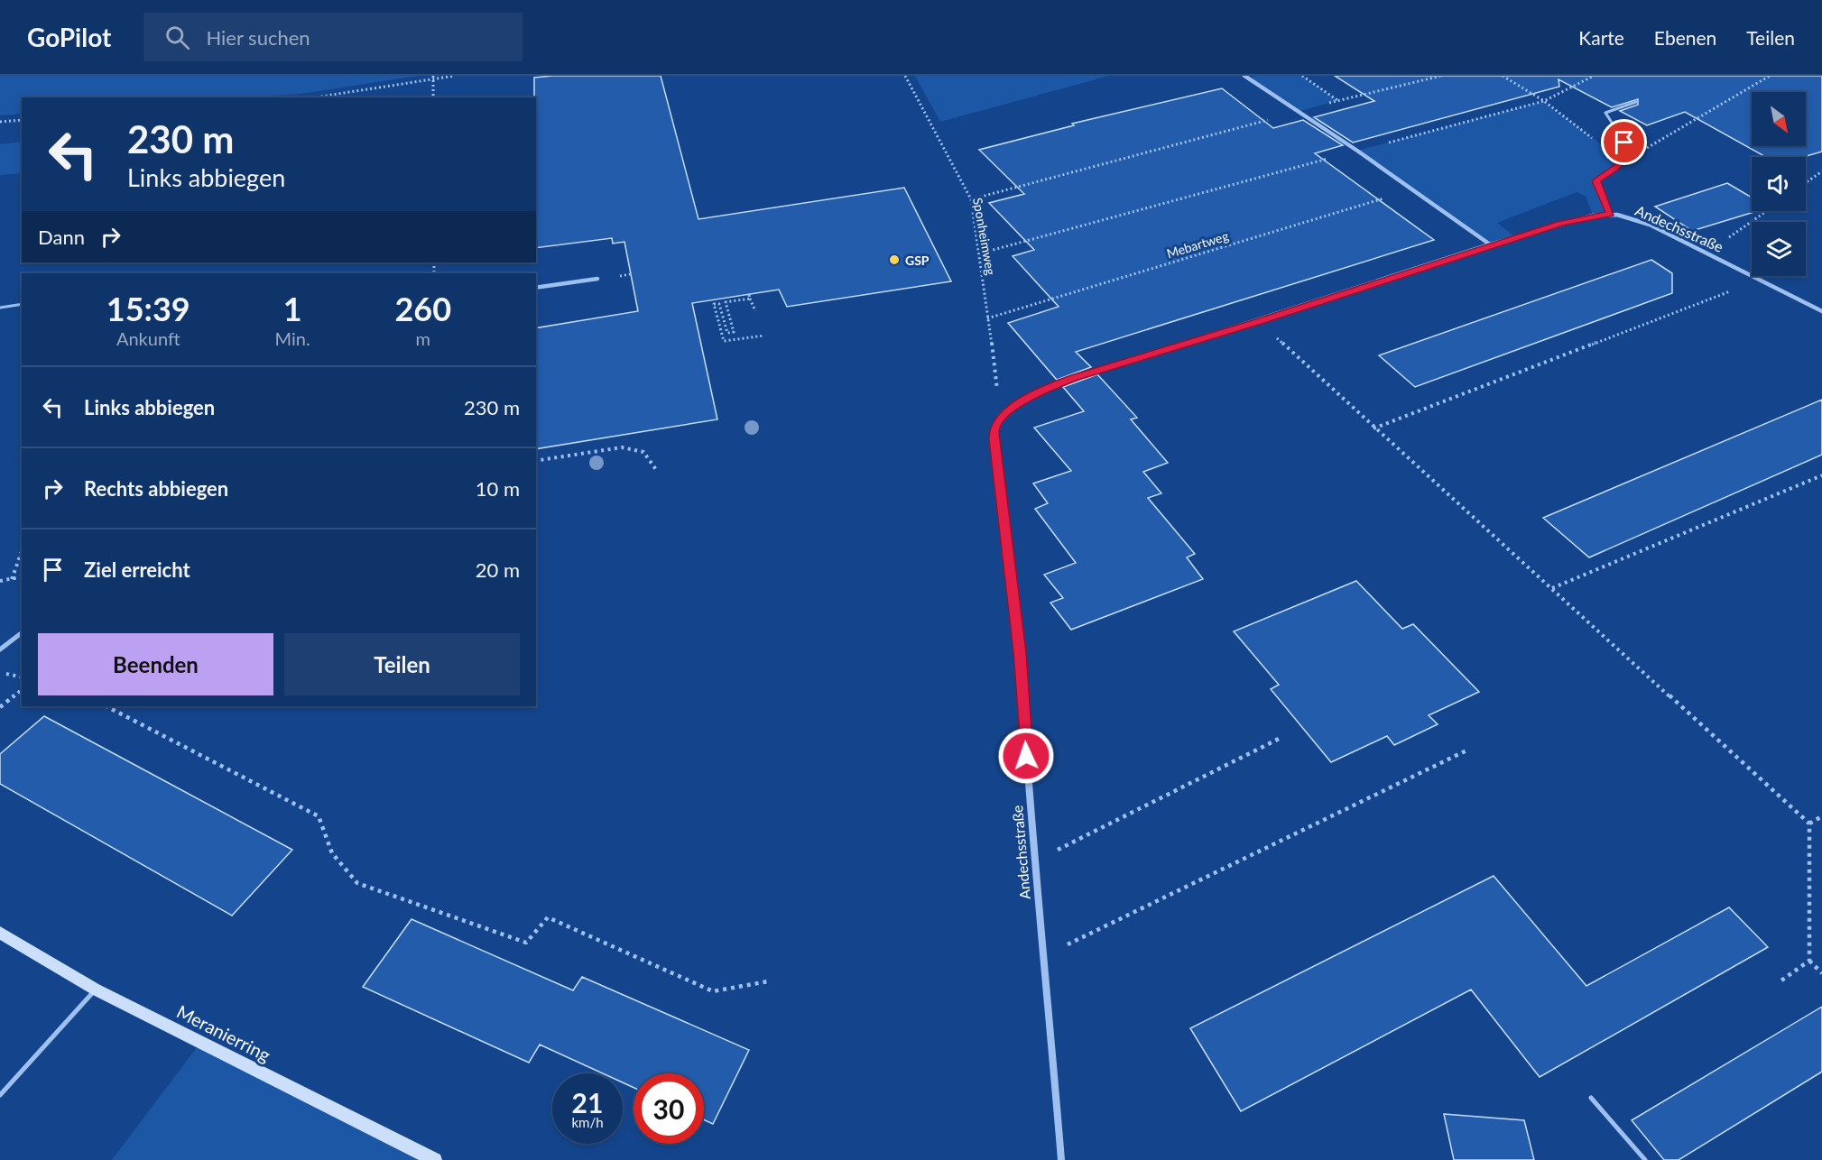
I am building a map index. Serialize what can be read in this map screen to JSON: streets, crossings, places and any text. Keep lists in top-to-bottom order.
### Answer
{
  "streets": {
    "street": ["Andechsstraße", "Meranierring"],
    "path": ["Sponheimweg", "Mebartweg"]
  },
  "crossings": [
    ["Andechsstraße", "Sponheimweg"],
    ["Sponheimweg", "Mebartweg"]
  ],
  "places": ["GSP"],
  "north": "bottom right",
  "page": {
    "header": "GoPilot",
    "search": "Hier suchen",
    "nav": ["Karte", "Ebenen", "Teilen"],
    "turn": ["230 m", "Links abbiegen"],
    "then": "Dann",
    "eta": [
      "15:39",
      "Ankunft",
      "1",
      "Min.",
      "260",
      "m"
    ],
    "list": [
      {
        "name": "Links abbiegen",
        "value": "230 m"
      },
      {
        "name": "Rechts abbiegen",
        "value": "10 m"
      },
      {
        "name": "Ziel erreicht",
        "value": "20 m"
      }
    ],
    "buttons": ["Beenden", "Teilen"],
    "speed": "21 km/h",
    "limit": "30"
  }
}
